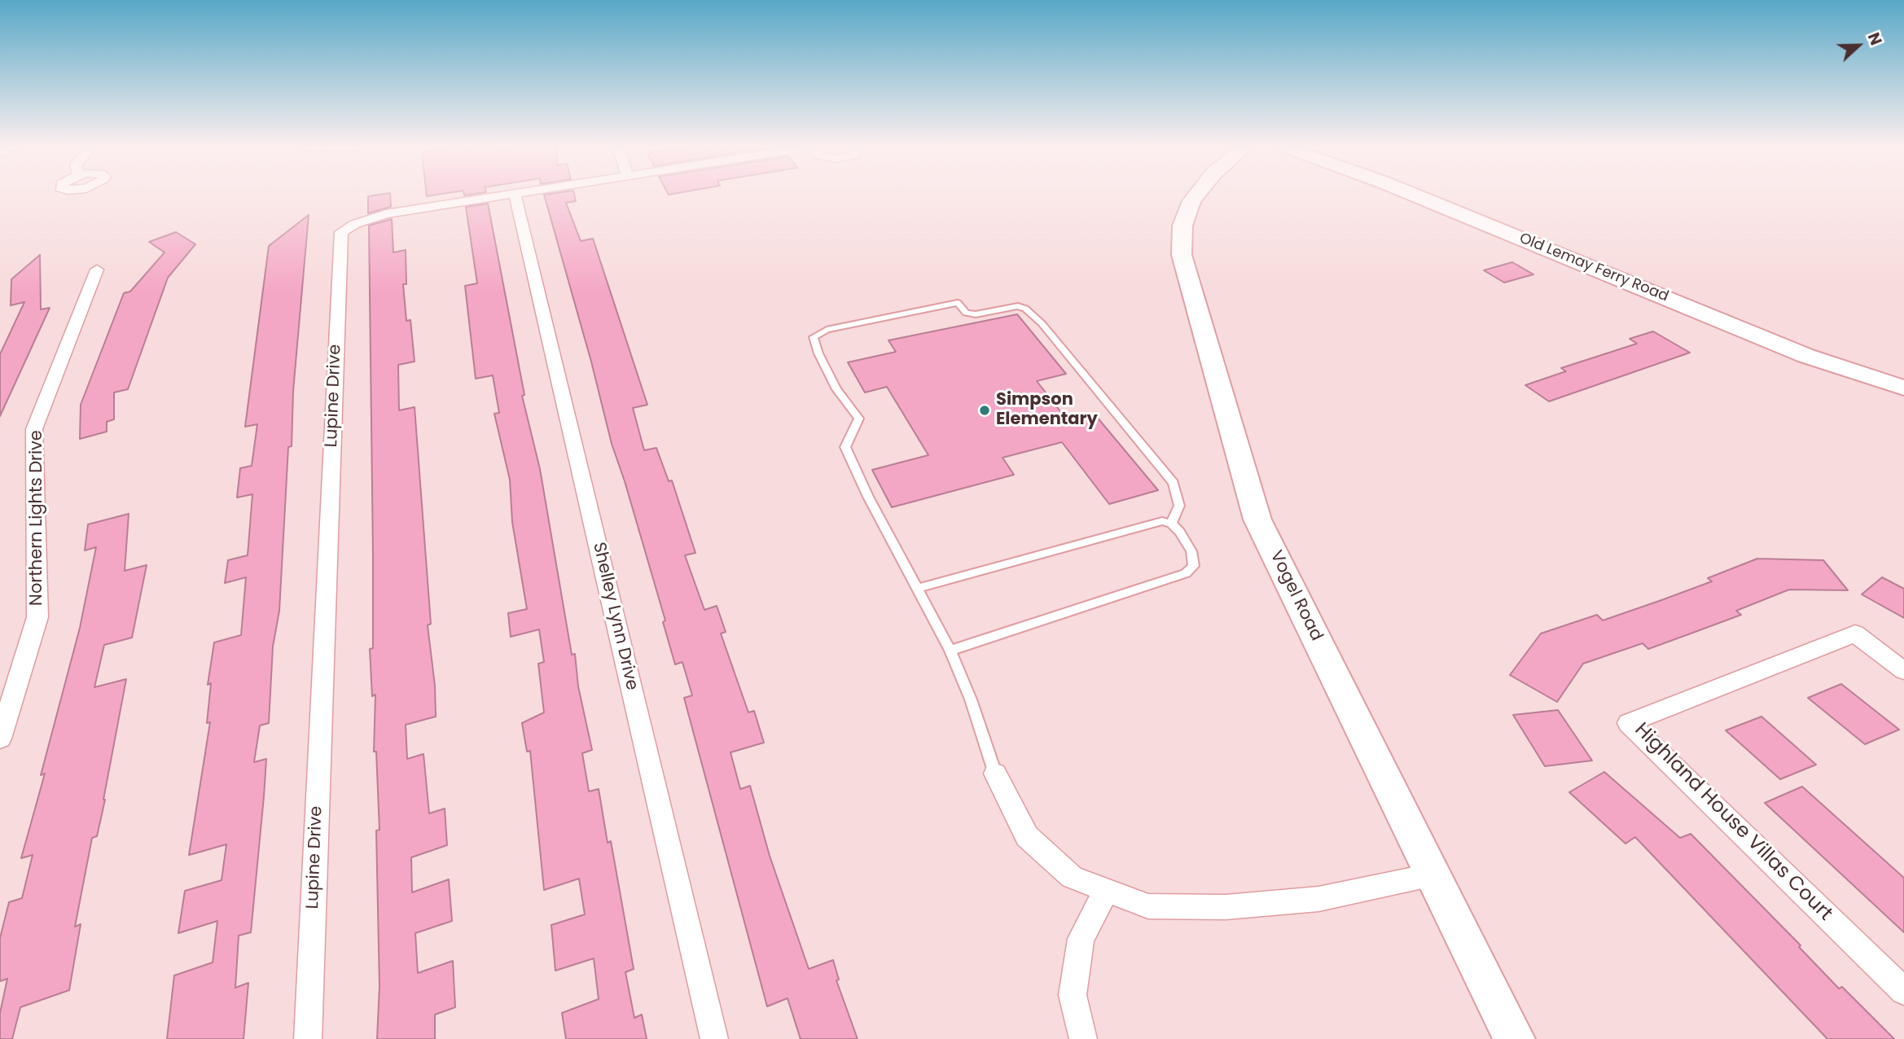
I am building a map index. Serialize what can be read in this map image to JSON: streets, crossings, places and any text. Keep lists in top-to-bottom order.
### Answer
{
  "streets": {
    "main road": ["Old Lemay Ferry Road", "Vogel Road"],
    "street": [
      "Lupine Drive",
      "Northern Lights Drive",
      "Shelley Lynn Drive",
      "Highland House Villas Court"
    ]
  },
  "places": ["Simpson Elementary"],
  "north": "right"
}
